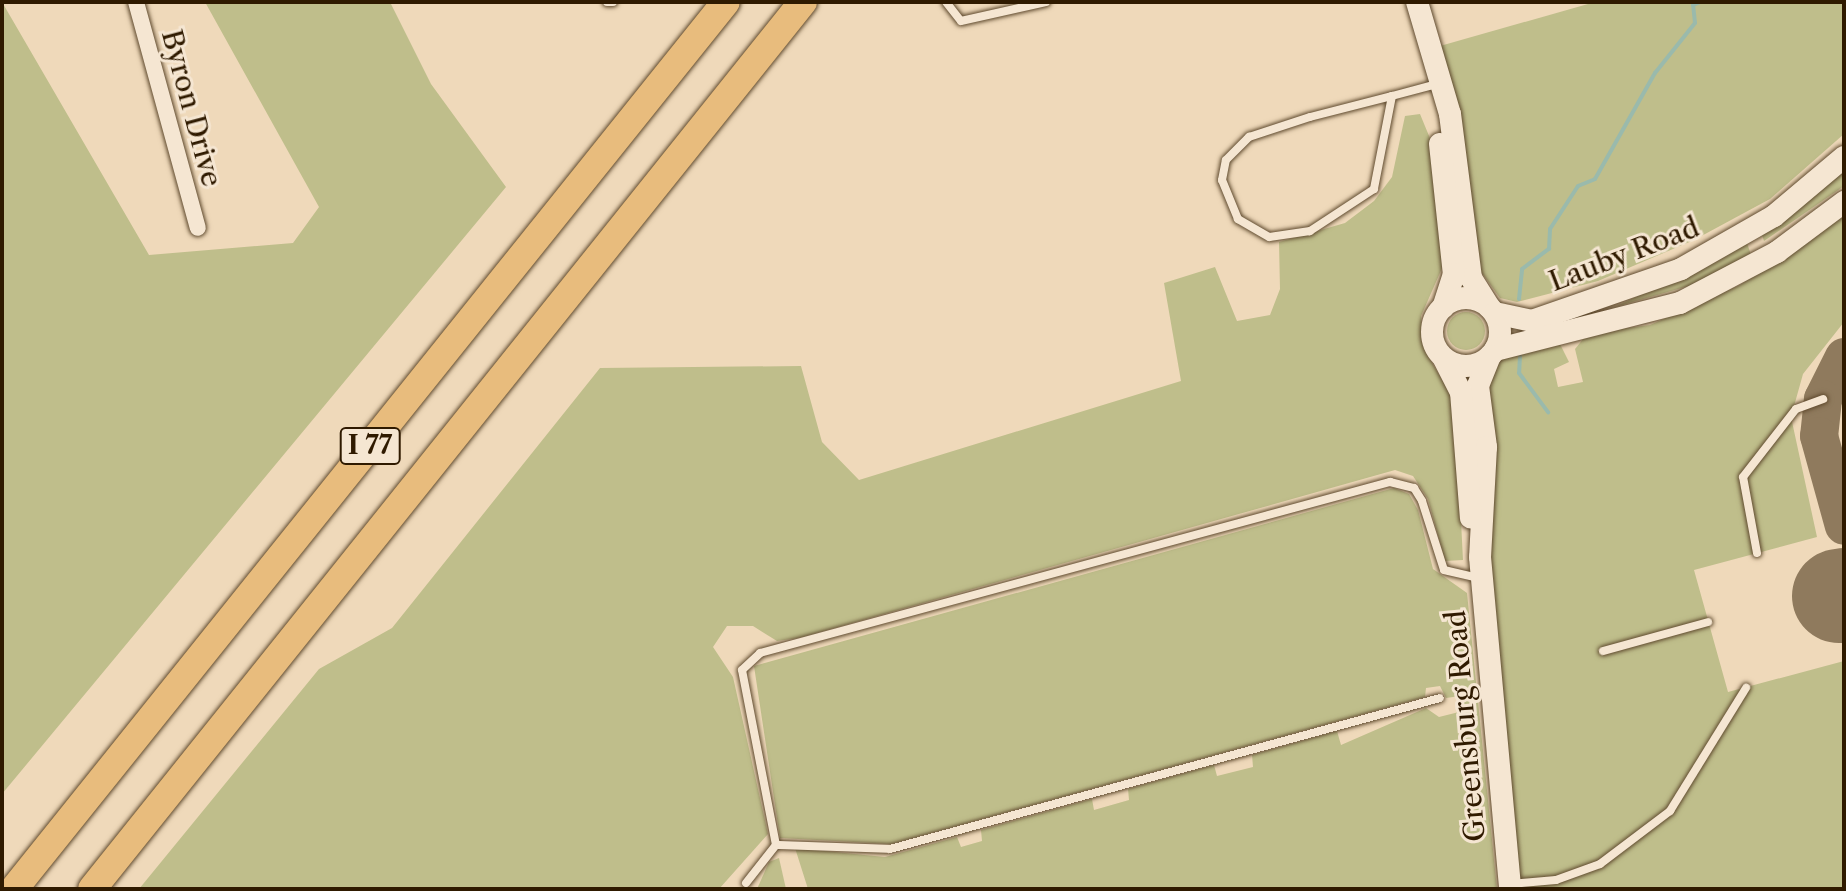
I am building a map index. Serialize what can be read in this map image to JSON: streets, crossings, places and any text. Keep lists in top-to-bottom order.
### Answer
{
  "streets": {
    "highway": ["I 77"],
    "main road": ["Lauby Road", "Greensburg Road"],
    "street": ["Byron Drive"]
  },
  "crossings": [
    ["Lauby Road", "Greensburg Road"]
  ]
}
